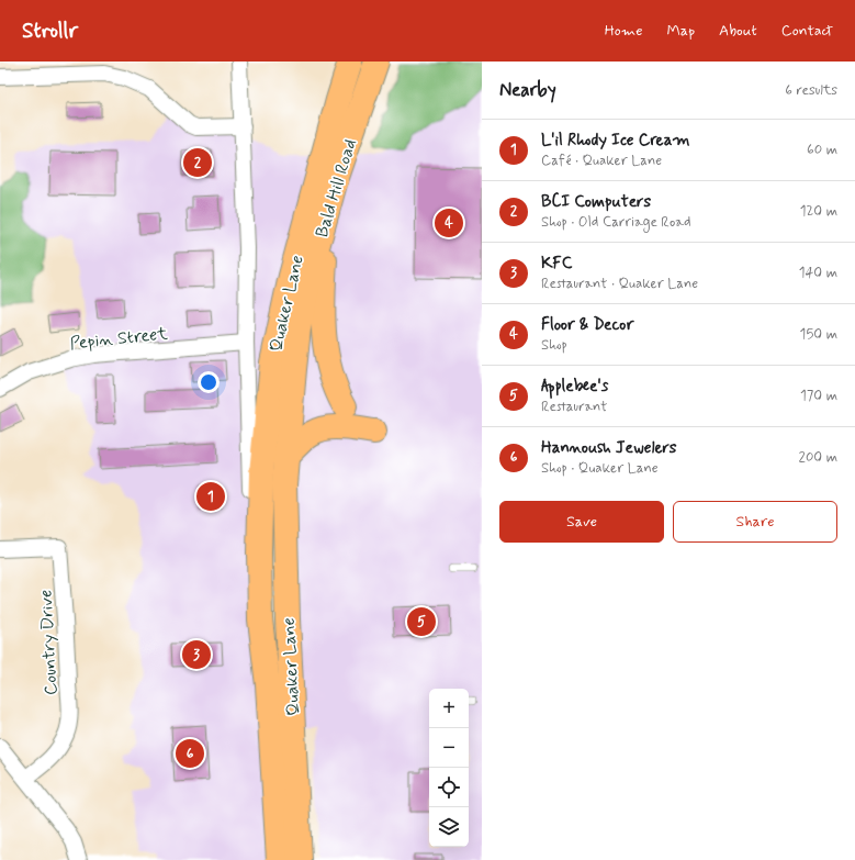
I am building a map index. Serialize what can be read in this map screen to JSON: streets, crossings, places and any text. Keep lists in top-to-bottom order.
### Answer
{
  "streets": {
    "main road": ["Bald Hill Road", "Quaker Lane"],
    "street": ["Pepin Street", "Country Drive"]
  },
  "crossings": [
    ["Bald Hill Road", "Quaker Lane"],
    ["Quaker Lane", "Pepin Street"]
  ],
  "page": {
    "header": "Strollr",
    "nav": [
      "Home",
      "Map",
      "About",
      "Contact"
    ],
    "heading": ["Nearby", "6 results"],
    "list": [
      {
        "mark": "1",
        "name": "L'il Rhody Ice Cream",
        "note": "Café · Quaker Lane",
        "value": "60 m"
      },
      {
        "mark": "2",
        "name": "BCI Computers",
        "note": "Shop · Old Carriage Road",
        "value": "120 m"
      },
      {
        "mark": "3",
        "name": "KFC",
        "note": "Restaurant · Quaker Lane",
        "value": "140 m"
      },
      {
        "mark": "4",
        "name": "Floor & Decor",
        "note": "Shop",
        "value": "150 m"
      },
      {
        "mark": "5",
        "name": "Applebee's",
        "note": "Restaurant",
        "value": "170 m"
      },
      {
        "mark": "6",
        "name": "Hannoush Jewelers",
        "note": "Shop · Quaker Lane",
        "value": "200 m"
      }
    ],
    "pins": [
      "2",
      "4",
      "1",
      "5",
      "3",
      "6"
    ],
    "buttons": ["Save", "Share"],
    "map_buttons": ["+", "−"]
  }
}
